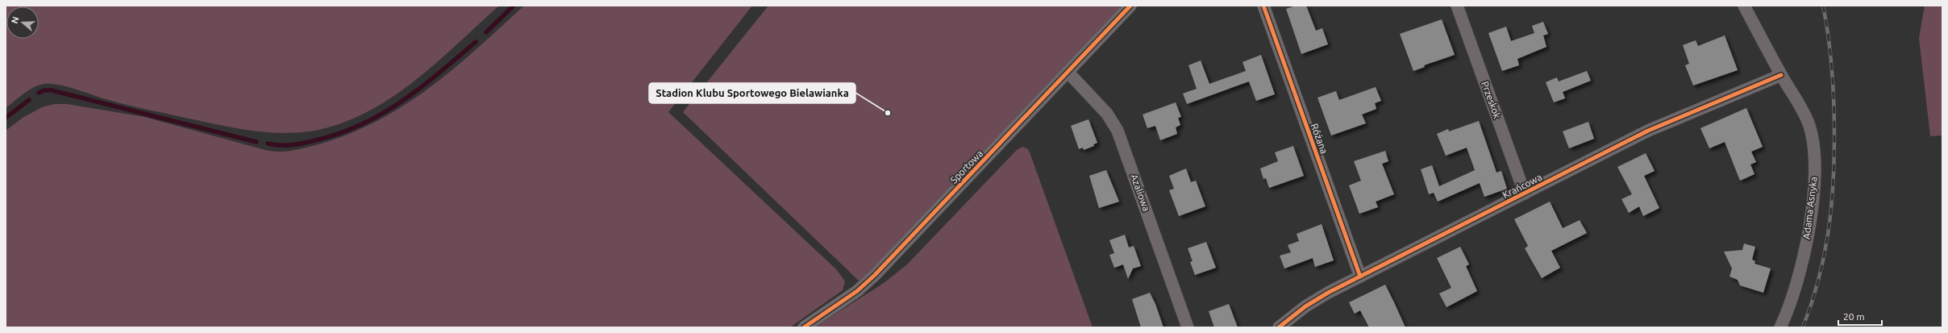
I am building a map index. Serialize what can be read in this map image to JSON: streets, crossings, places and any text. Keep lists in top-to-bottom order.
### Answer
{
  "streets": {
    "street": [
      "Przeskok",
      "Różana",
      "Sportowa",
      "Krańcowa",
      "Azaliowa",
      "Adama Asnyka"
    ]
  },
  "crossings": [
    ["Przeskok", "Krańcowa"],
    ["Różana", "Krańcowa"],
    ["Sportowa", "Azaliowa"],
    ["Krańcowa", "Adama Asnyka"]
  ],
  "places": ["Stadion Klubu Sportowego Bielawianka"],
  "scale_bar": "20 m",
  "north": "left"
}
